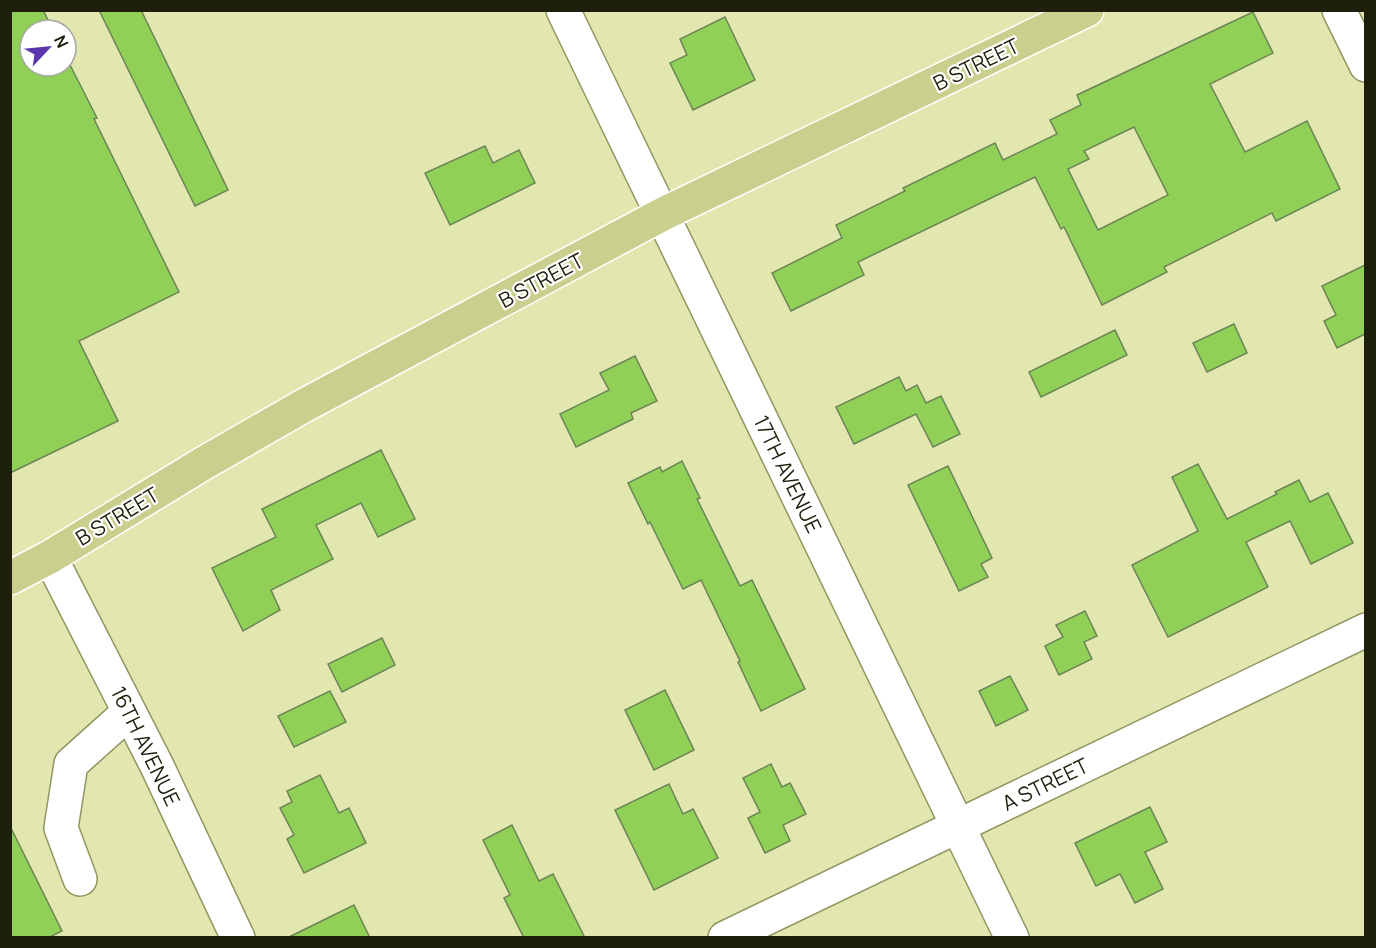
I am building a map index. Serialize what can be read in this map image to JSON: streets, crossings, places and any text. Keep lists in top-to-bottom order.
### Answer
{
  "streets": {
    "main road": ["B STREET"],
    "street": ["17TH AVENUE", "16TH AVENUE", "A STREET"]
  },
  "crossings": [
    ["B STREET", "17TH AVENUE"],
    ["B STREET", "16TH AVENUE"],
    ["17TH AVENUE", "A STREET"]
  ],
  "north": "top right"
}
